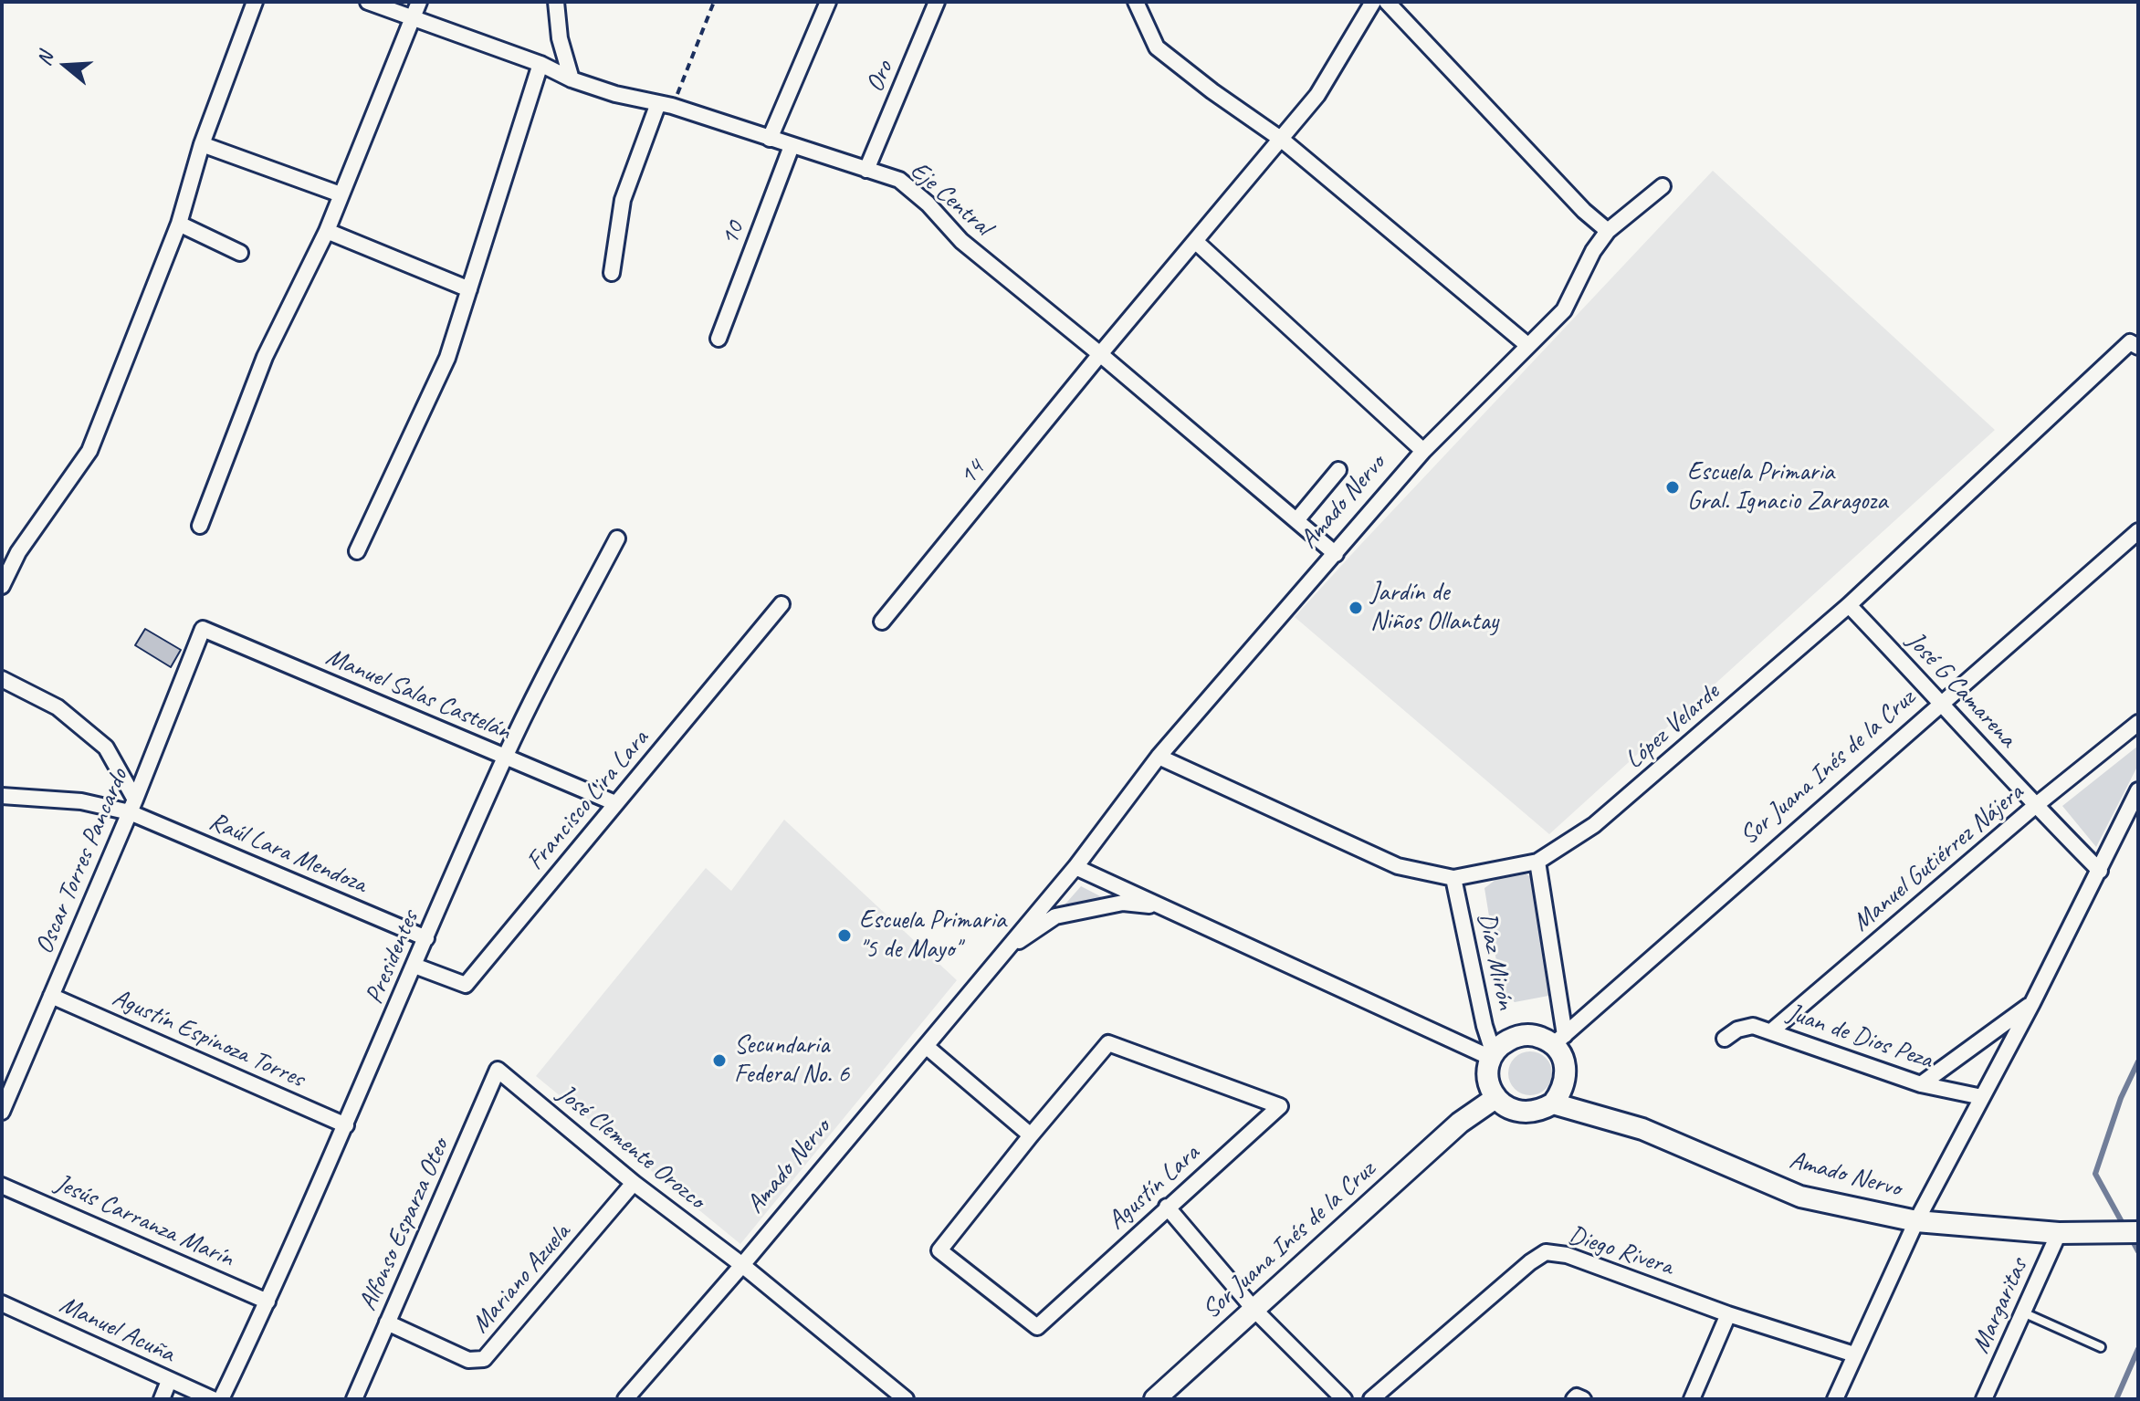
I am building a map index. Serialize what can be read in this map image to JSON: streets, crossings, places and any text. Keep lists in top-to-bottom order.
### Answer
{
  "streets": {
    "main road": ["Amado Nervo", "Sor Juana Inés de la Cruz"],
    "street": [
      "Oro",
      "Eje Central",
      "10",
      "14",
      "José G Camarena",
      "Manuel Salas Castelán",
      "López Velarde",
      "Francisco Lira Lara",
      "Raúl Lara Mendoza",
      "Manuel Gutiérrez Nájera",
      "Oscar Torres Pancardo",
      "Presidentes",
      "Díaz Mirón",
      "Juan de Dios Peza",
      "Agustín Espinoza Torres",
      "José Clemente Orozco",
      "Agustín Lara",
      "Jesús Carranza Marín",
      "Alfonso Esparza Oteo",
      "Diego Rivera",
      "Mariano Azuela",
      "Margaritas",
      "Manuel Acuña"
    ]
  },
  "crossings": [
    ["Oro", "Eje Central"],
    ["Eje Central", "10"],
    ["Eje Central", "14"],
    ["Eje Central", "Amado Nervo"],
    ["Amado Nervo", "López Velarde"],
    ["Amado Nervo", "Sor Juana Inés de la Cruz"],
    ["Amado Nervo", "Díaz Mirón"],
    ["Amado Nervo", "José Clemente Orozco"],
    ["Amado Nervo", "Margaritas"],
    ["José G Camarena", "López Velarde"],
    ["José G Camarena", "Sor Juana Inés de la Cruz"],
    ["José G Camarena", "Manuel Gutiérrez Nájera"],
    ["Manuel Salas Castelán", "Francisco Lira Lara"],
    ["Manuel Salas Castelán", "Oscar Torres Pancardo"],
    ["Manuel Salas Castelán", "Presidentes"],
    ["López Velarde", "Díaz Mirón"],
    ["Sor Juana Inés de la Cruz", "Díaz Mirón"],
    ["Francisco Lira Lara", "Presidentes"],
    ["Raúl Lara Mendoza", "Oscar Torres Pancardo"],
    ["Raúl Lara Mendoza", "Presidentes"],
    ["Manuel Gutiérrez Nájera", "Juan de Dios Peza"],
    ["Oscar Torres Pancardo", "Agustín Espinoza Torres"],
    ["Presidentes", "Agustín Espinoza Torres"],
    ["Presidentes", "Jesús Carranza Marín"],
    ["José Clemente Orozco", "Alfonso Esparza Oteo"],
    ["José Clemente Orozco", "Mariano Azuela"],
    ["Alfonso Esparza Oteo", "Mariano Azuela"]
  ],
  "places": [
    "Escuela Primaria Gral. Ignacio Zaragoza",
    "Jardín de Niños Ollantay",
    "Escuela Primaria \"5 de Mayo\"",
    "Secundaria Federal No. 6"
  ],
  "north": "left"
}
